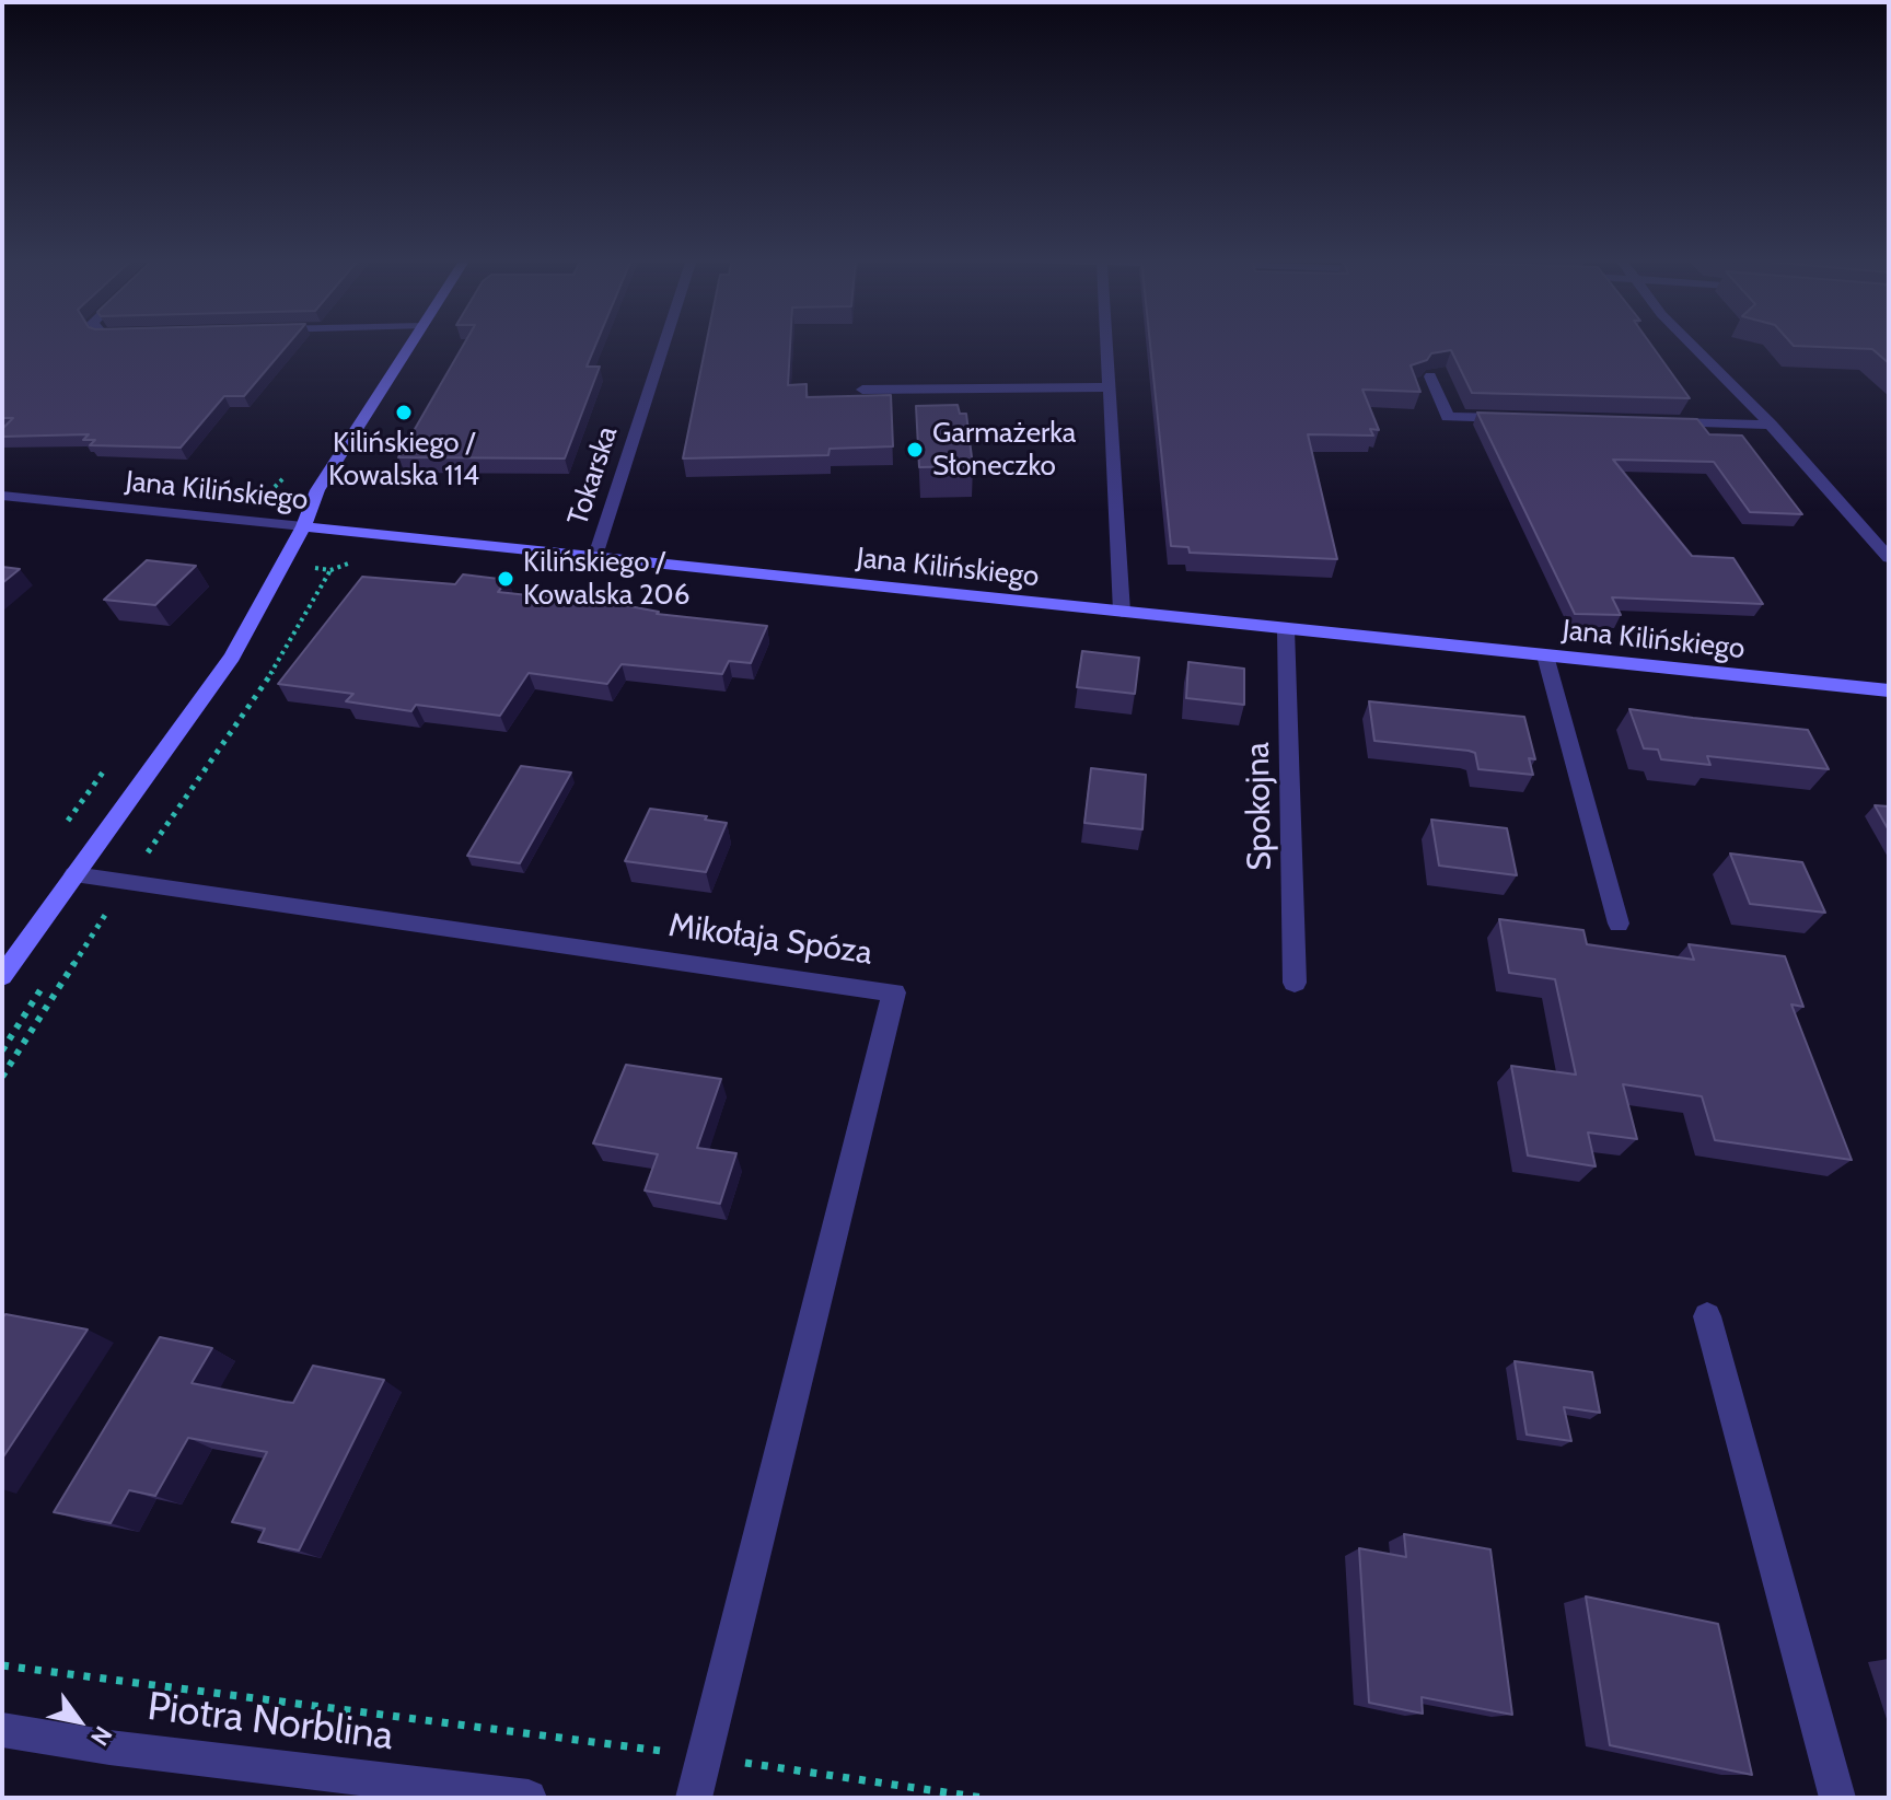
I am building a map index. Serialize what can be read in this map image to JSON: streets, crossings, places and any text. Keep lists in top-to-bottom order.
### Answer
{
  "streets": {
    "street": [
      "Tokarska",
      "Jana Kilińskiego",
      "Spokojna",
      "Mikołaja Spóza",
      "Piotra Norblina"
    ]
  },
  "crossings": [
    ["Tokarska", "Jana Kilińskiego"],
    ["Jana Kilińskiego", "Spokojna"]
  ],
  "places": ["Kilińskiego / Kowalska 114", "Garmażerka Słoneczko", "Kilińskiego / Kowalska 206"],
  "north": "bottom right"
}
